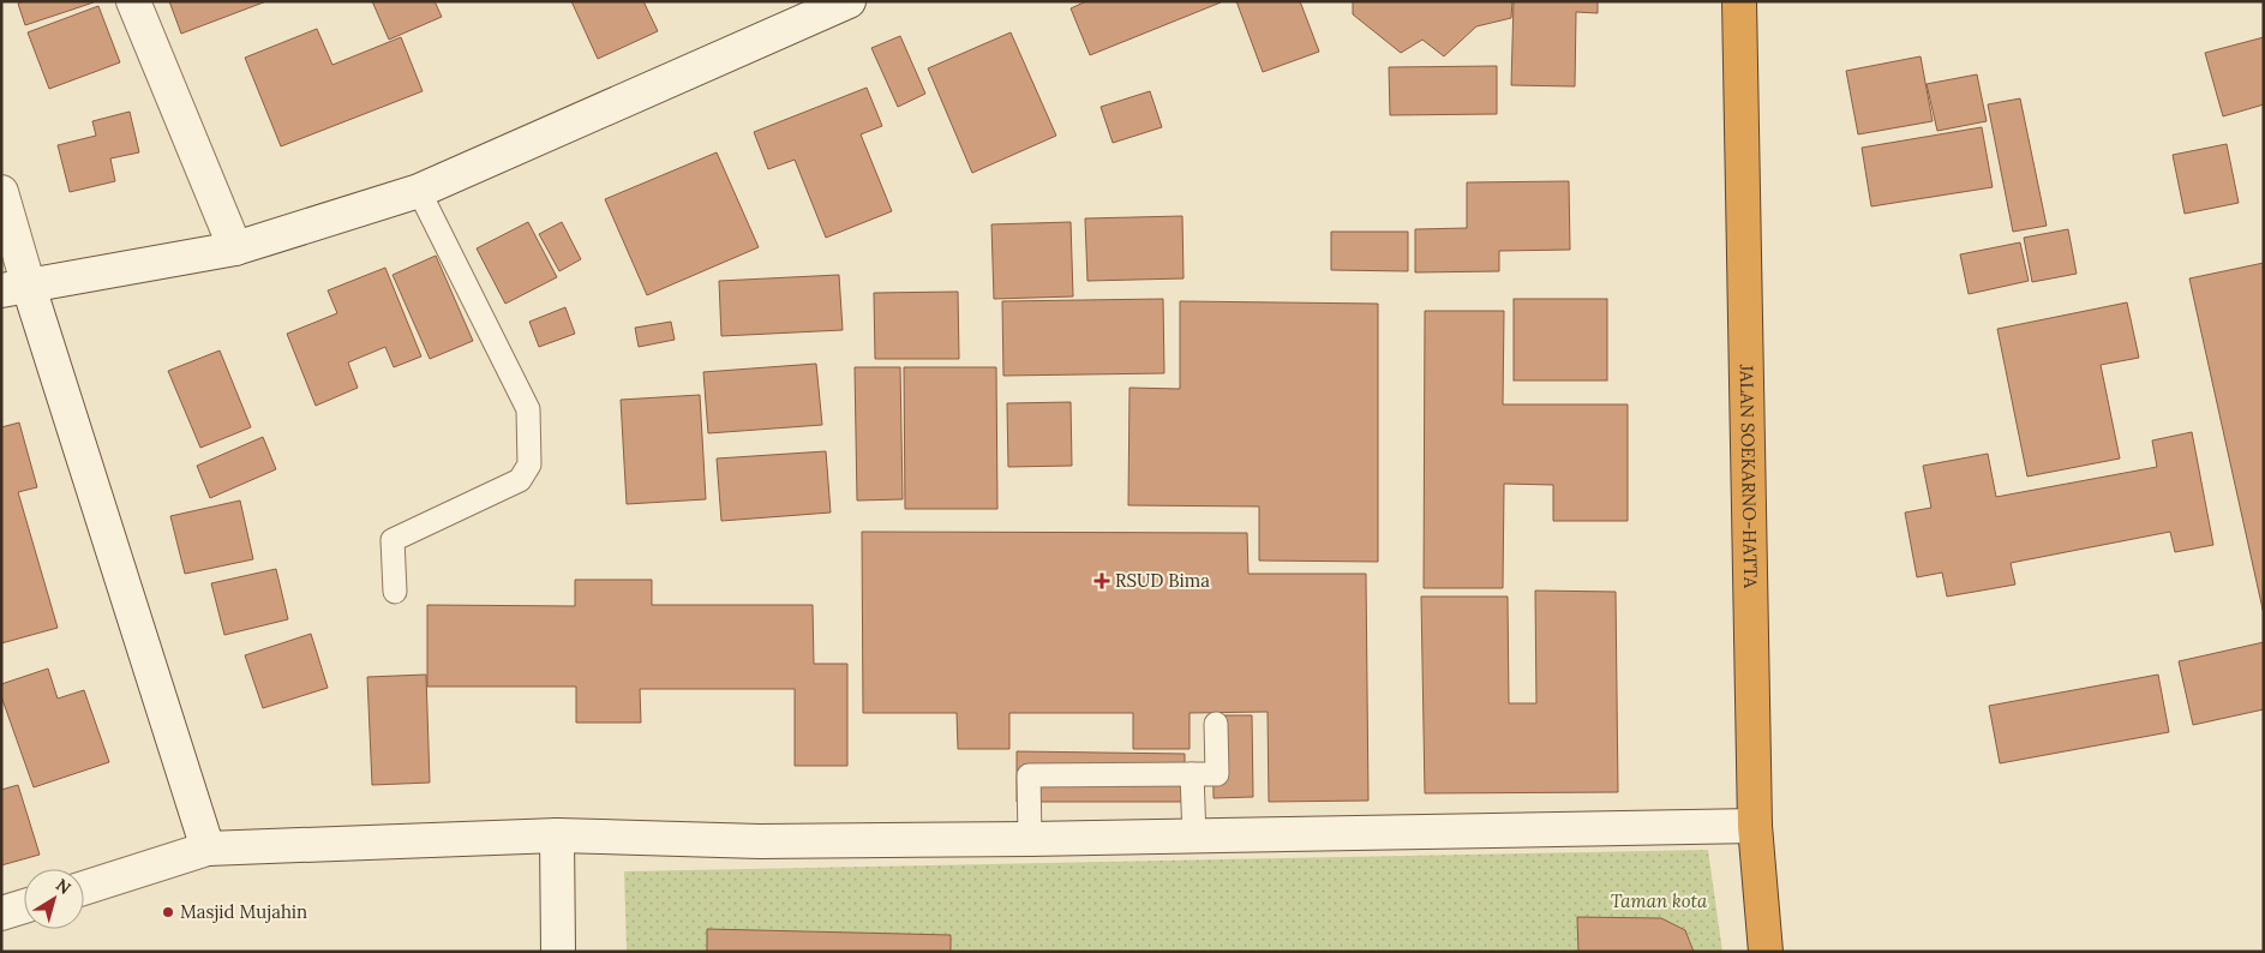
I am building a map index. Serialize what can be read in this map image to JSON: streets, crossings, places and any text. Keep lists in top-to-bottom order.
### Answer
{
  "streets": {
    "highway": ["JALAN SOEKARNO-HATTA"]
  },
  "parks": ["Taman kota"],
  "places": {
    "health": ["RSUD Bima"],
    "other": ["Masjid Mujahin"]
  },
  "north": "top right"
}
